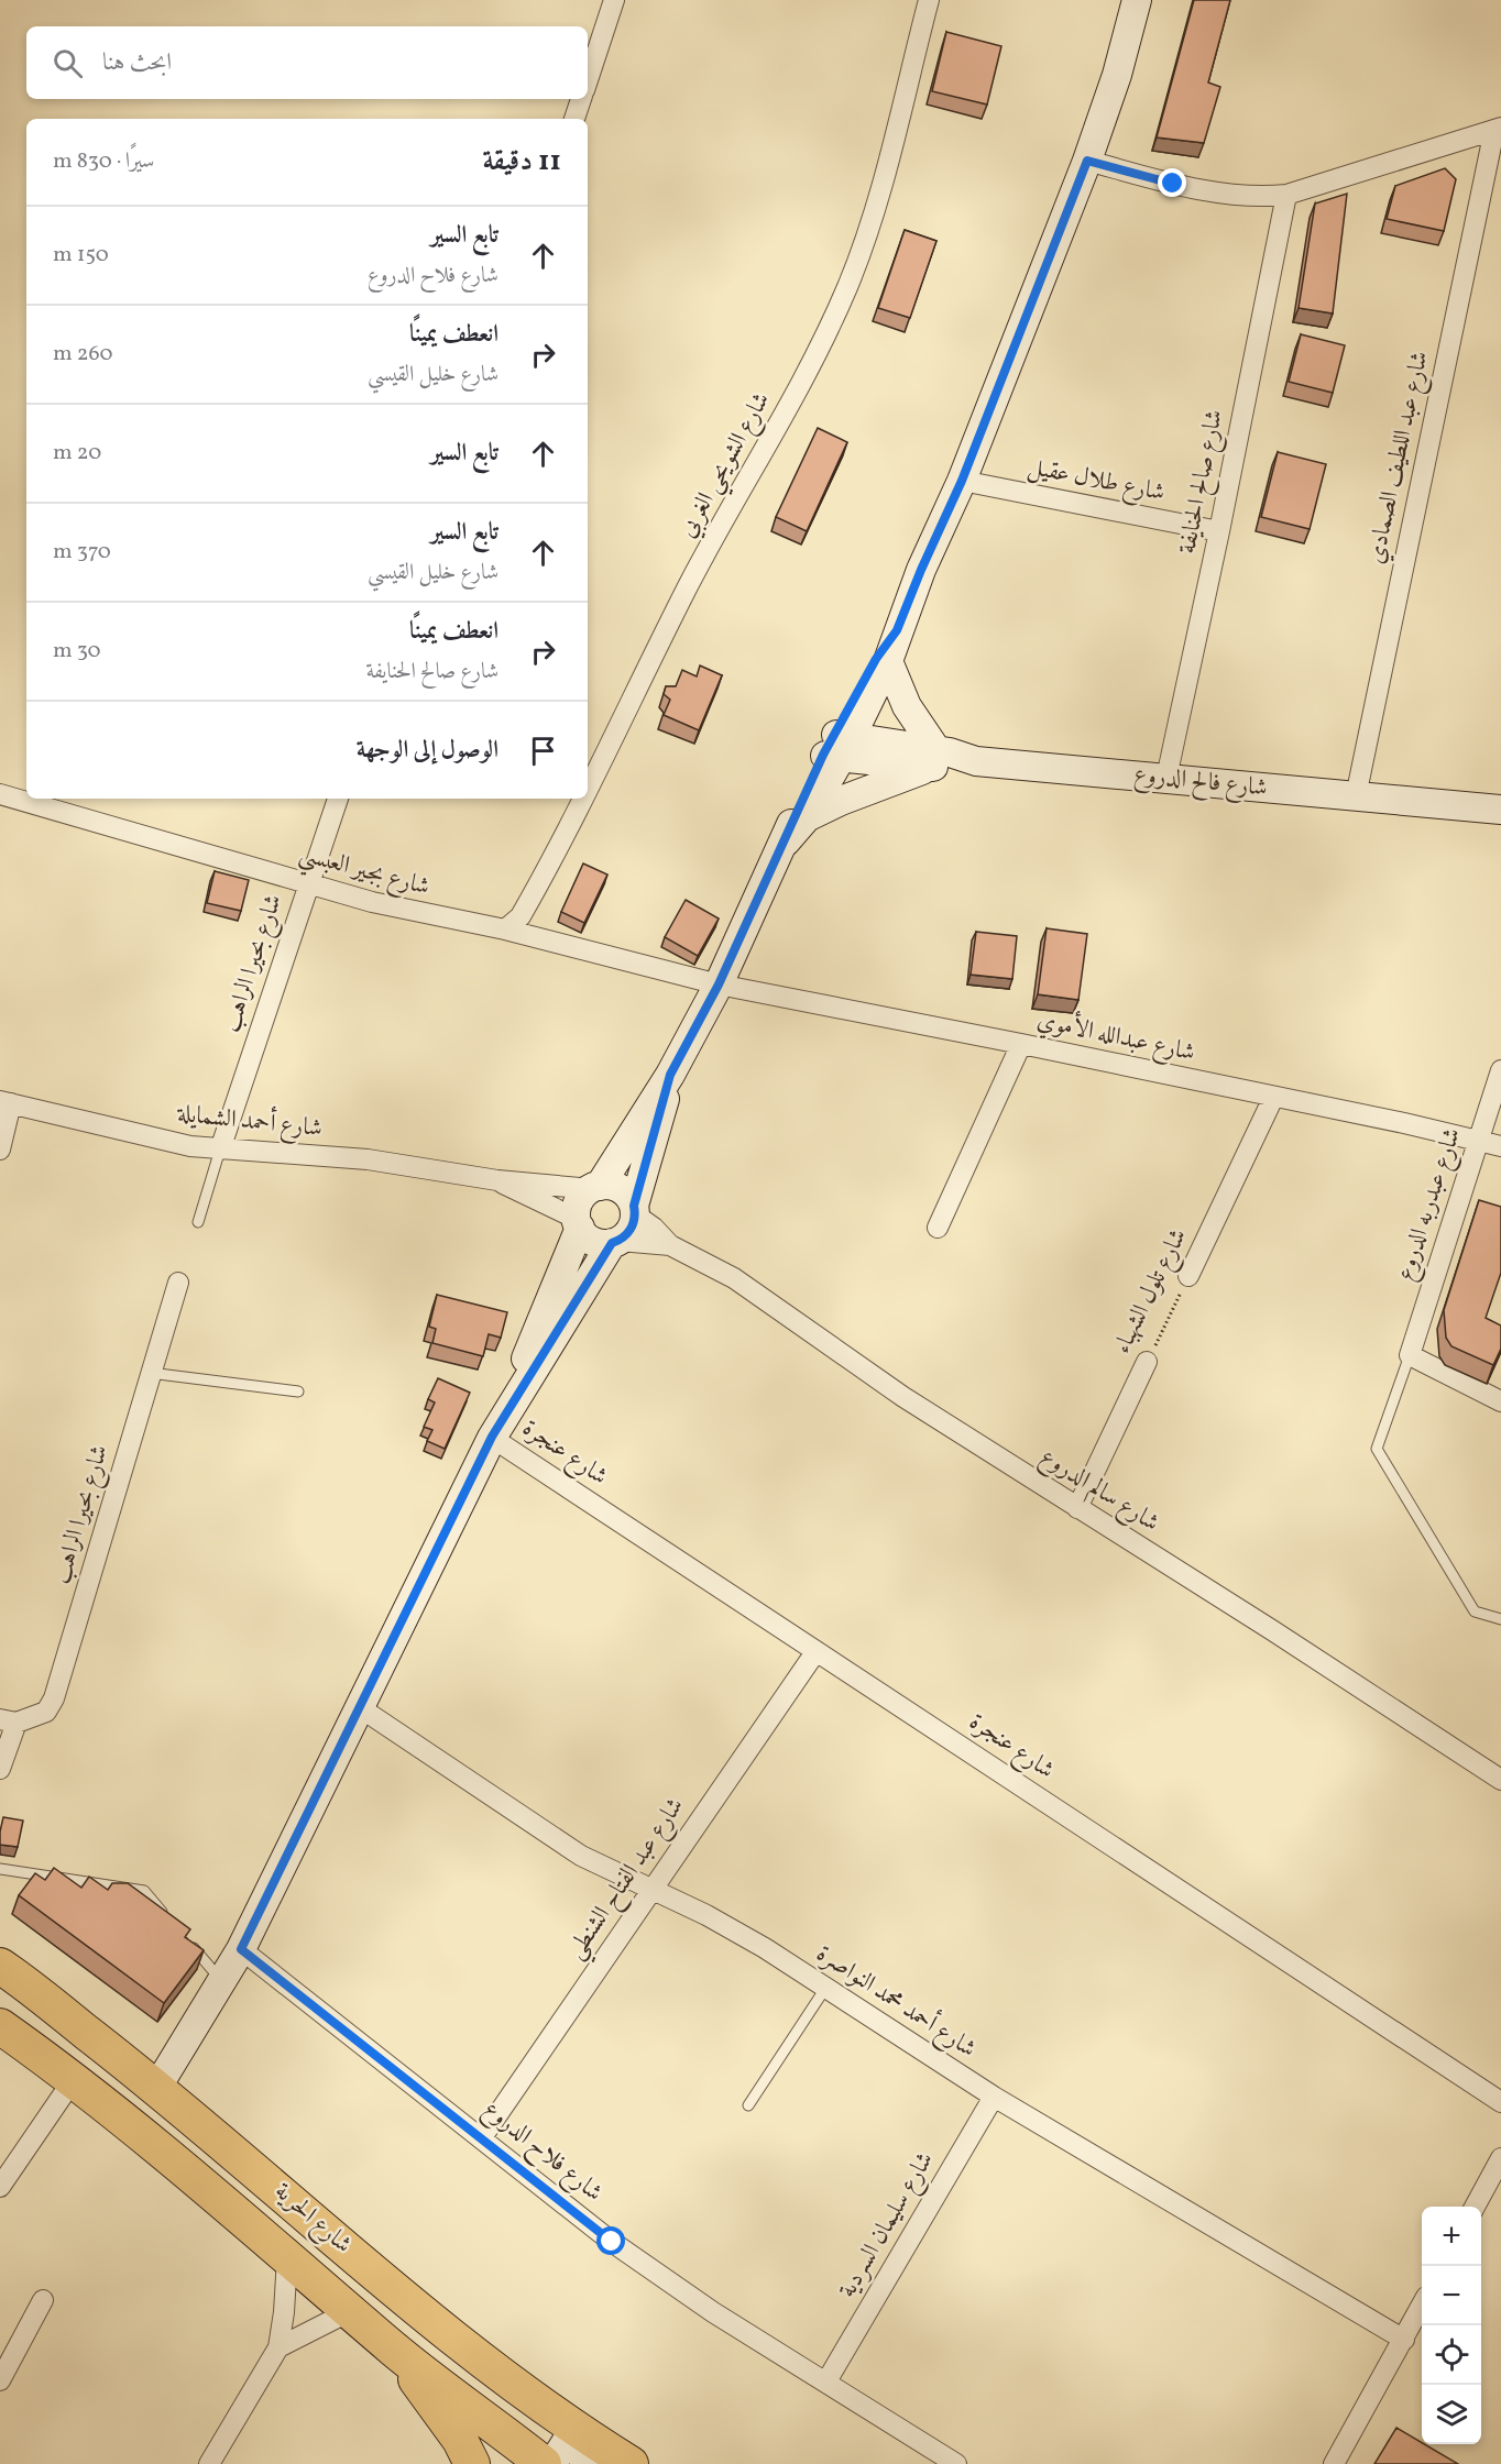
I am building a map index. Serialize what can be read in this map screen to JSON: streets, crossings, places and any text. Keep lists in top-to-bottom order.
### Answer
{
  "streets": {
    "highway": ["شارع الحرية"],
    "street": [
      "شارع عبد اللطيف الصمادي",
      "شارع الشويحي الغربي",
      "شارع طلال عقيل",
      "شارع صالح الحنايفة",
      "شارع فالح الدروع",
      "شارع بجير العبسي",
      "شارع بحيرا الراهب",
      "شارع عبدالله الأموي",
      "شارع أحمد الشمايلة",
      "شارع عبدربه الدروع",
      "شارع تلول الشهباء",
      "شارع عنجرة",
      "شارع سالم الدروع",
      "شارع عبد الفتاح الشنطي",
      "شارع أحمد محمد النواصرة",
      "شارع فلاح الدروع",
      "شارع سليمان السردية"
    ]
  },
  "crossings": [
    ["شارع عبد اللطيف الصمادي", "شارع فالح الدروع"],
    ["شارع الشويحي الغربي", "شارع بجير العبسي"],
    ["شارع طلال عقيل", "شارع صالح الحنايفة"],
    ["شارع صالح الحنايفة", "شارع فالح الدروع"],
    ["شارع بجير العبسي", "شارع بحيرا الراهب"],
    ["شارع بجير العبسي", "شارع عبدالله الأموي"],
    ["شارع بحيرا الراهب", "شارع أحمد الشمايلة"],
    ["شارع عبدالله الأموي", "شارع عبدربه الدروع"],
    ["شارع عبدالله الأموي", "شارع تلول الشهباء"],
    ["شارع أحمد الشمايلة", "شارع سالم الدروع"],
    ["شارع تلول الشهباء", "شارع سالم الدروع"],
    ["شارع عنجرة", "شارع عبد الفتاح الشنطي"],
    ["شارع عبد الفتاح الشنطي", "شارع أحمد محمد النواصرة"],
    ["شارع عبد الفتاح الشنطي", "شارع فلاح الدروع"],
    ["شارع أحمد محمد النواصرة", "شارع سليمان السردية"],
    ["شارع فلاح الدروع", "شارع سليمان السردية"]
  ],
  "page": {
    "search": "ابحث هنا",
    "heading": ["11 دقيقة", "سيرًا · 830 m"],
    "list": [
      ["تابع السير", "شارع فلاح الدروع", "150 m"],
      ["انعطف يمينًا", "شارع خليل القيسي", "260 m"],
      ["تابع السير", "20 m"],
      ["تابع السير", "شارع خليل القيسي", "370 m"],
      ["انعطف يمينًا", "شارع صالح الحنايفة", "30 m"],
      "الوصول إلى الوجهة"
    ],
    "map_buttons": ["+", "−"]
  }
}
